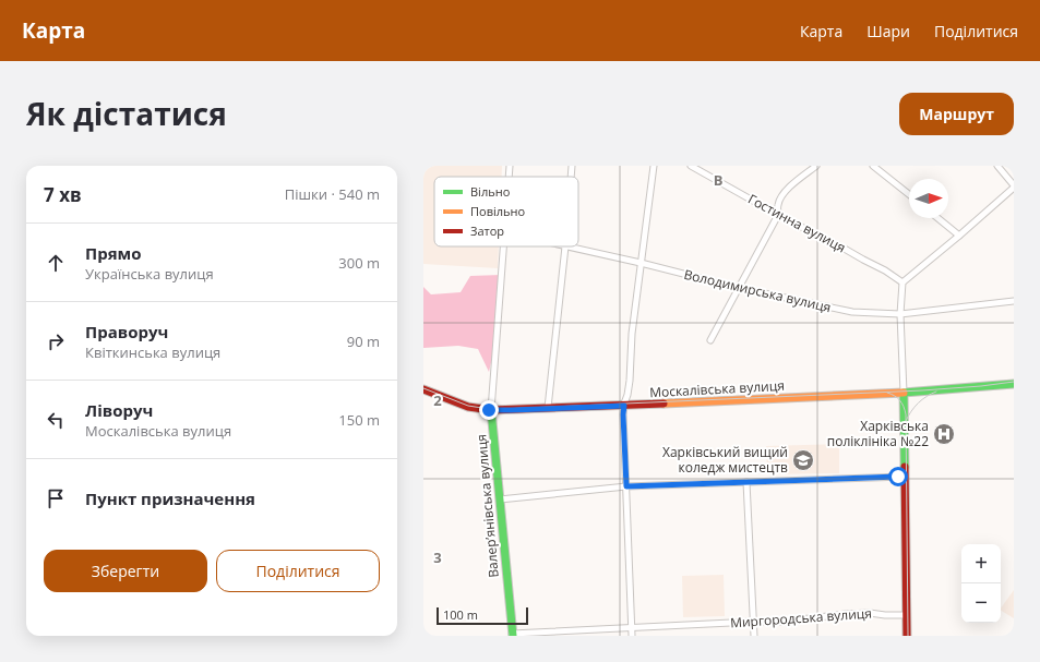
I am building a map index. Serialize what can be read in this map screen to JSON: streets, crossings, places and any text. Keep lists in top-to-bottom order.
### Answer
{
  "streets": {
    "street": [
      "Гостинна вулиця",
      "Володимирська вулиця",
      "Москалівська вулиця",
      "Валер’янівська вулиця",
      "Миргородська вулиця"
    ]
  },
  "crossings": [
    ["Москалівська вулиця", "Валер’янівська вулиця"],
    ["Валер’янівська вулиця", "Миргородська вулиця"]
  ],
  "places": {
    "hospital": ["Харківська поліклініка №22"],
    "school or university": ["Харківський вищий коледж мистецтв"]
  },
  "legend": ["Вільно", "Повільно", "Затор"],
  "scale_bar": "100 m",
  "north": "right",
  "page": {
    "header": "Карта",
    "nav": ["Карта", "Шари", "Поділитися"],
    "title": "Як дістатися",
    "buttons": [
      "Маршрут",
      ["Зберегти", "Поділитися"]
    ],
    "heading": ["7 хв", "Пішки · 540 m"],
    "list": [
      ["Прямо", "Українська вулиця", "300 m"],
      ["Праворуч", "Квіткинська вулиця", "90 m"],
      ["Ліворуч", "Москалівська вулиця", "150 m"],
      "Пункт призначення"
    ],
    "map_buttons": ["+", "−"],
    "scale": "100 m"
  },
  "grid": {
    "columns": ["B"],
    "rows": ["2", "3"]
  }
}
